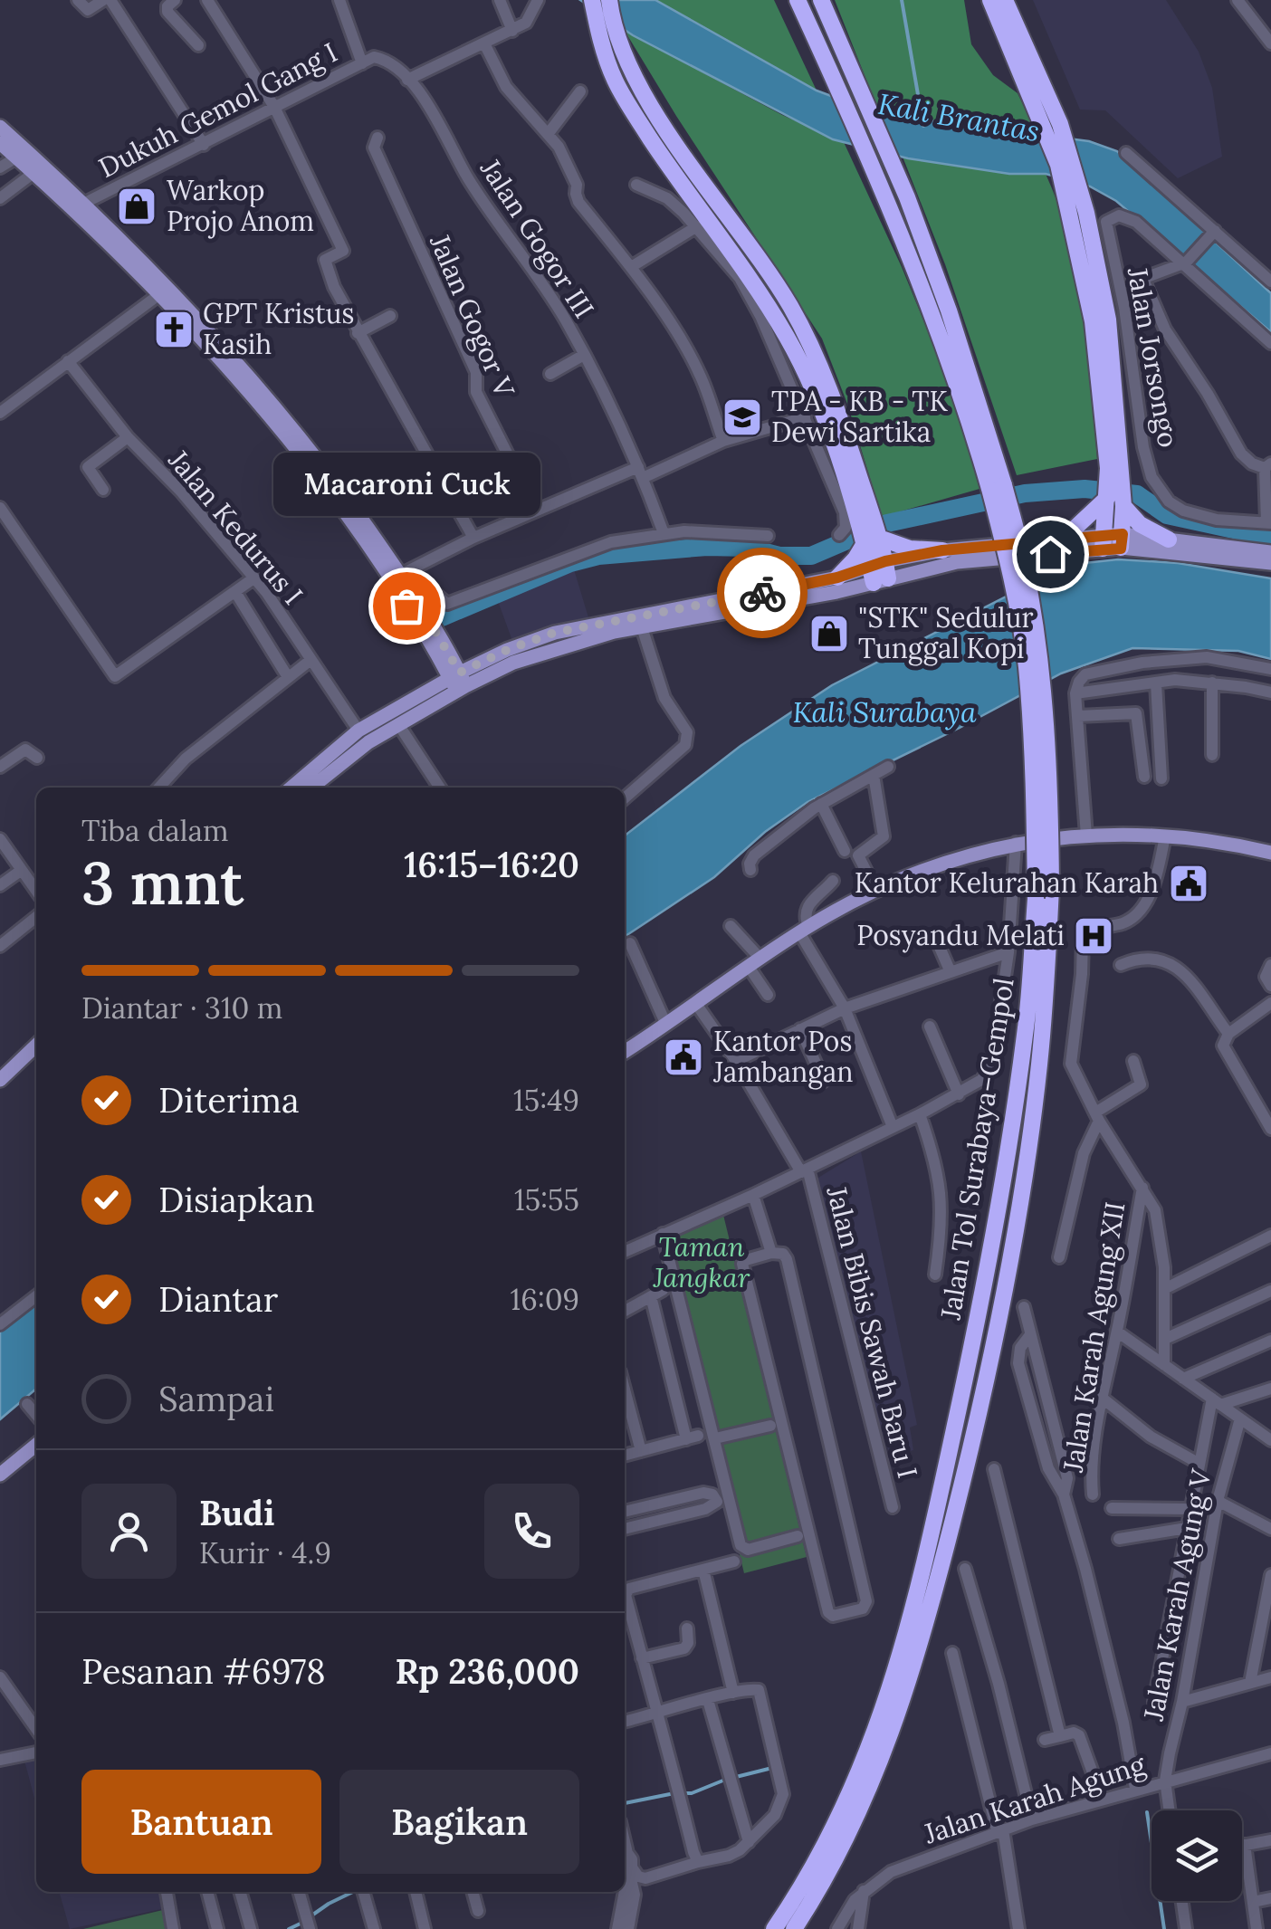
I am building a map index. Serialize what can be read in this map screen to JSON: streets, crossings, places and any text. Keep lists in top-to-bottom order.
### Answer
{
  "streets": {
    "highway": ["Jalan Tol Surabaya–Gempol"],
    "street": [
      "Dukuh Gemol Gang I",
      "Jalan Gogor III",
      "Jalan Gogor V",
      "Jalan Jorsongo",
      "Jalan Kedurus I",
      "Jalan Bibis Sawah Baru I",
      "Jalan Karah Agung XII",
      "Jalan Karah Agung V",
      "Jalan Karah Agung"
    ]
  },
  "crossings": [
    ["Dukuh Gemol Gang I", "Jalan Gogor III"],
    ["Jalan Karah Agung V", "Jalan Karah Agung"]
  ],
  "water": ["Kali Brantas", "Kali Surabaya"],
  "parks": ["Taman Jangkar"],
  "places": {
    "shop": ["Warkop Projo Anom", "\"STK\" Sedulur Tunggal Kopi"],
    "church": ["GPT Kristus Kasih"],
    "school or university": ["TPA - KB - TK Dewi Sartika"],
    "other": ["Macaroni Cuck"],
    "public building": ["Kantor Kelurahan Karah", "Kantor Pos Jambangan"],
    "hospital": ["Posyandu Melati"]
  },
  "page": {
    "bubble": "Macaroni Cuck",
    "heading": ["3 mnt", "Tiba dalam", "16:15–16:20"],
    "panel": [
      "Budi",
      "Kurir · 4.9",
      "Pesanan #6978",
      "Rp 236,000"
    ],
    "bar": "Diantar · 310 m",
    "list": [
      ["Diterima", "15:49"],
      ["Disiapkan", "15:55"],
      ["Diantar", "16:09"],
      "Sampai"
    ],
    "buttons": ["Bantuan", "Bagikan"]
  }
}
